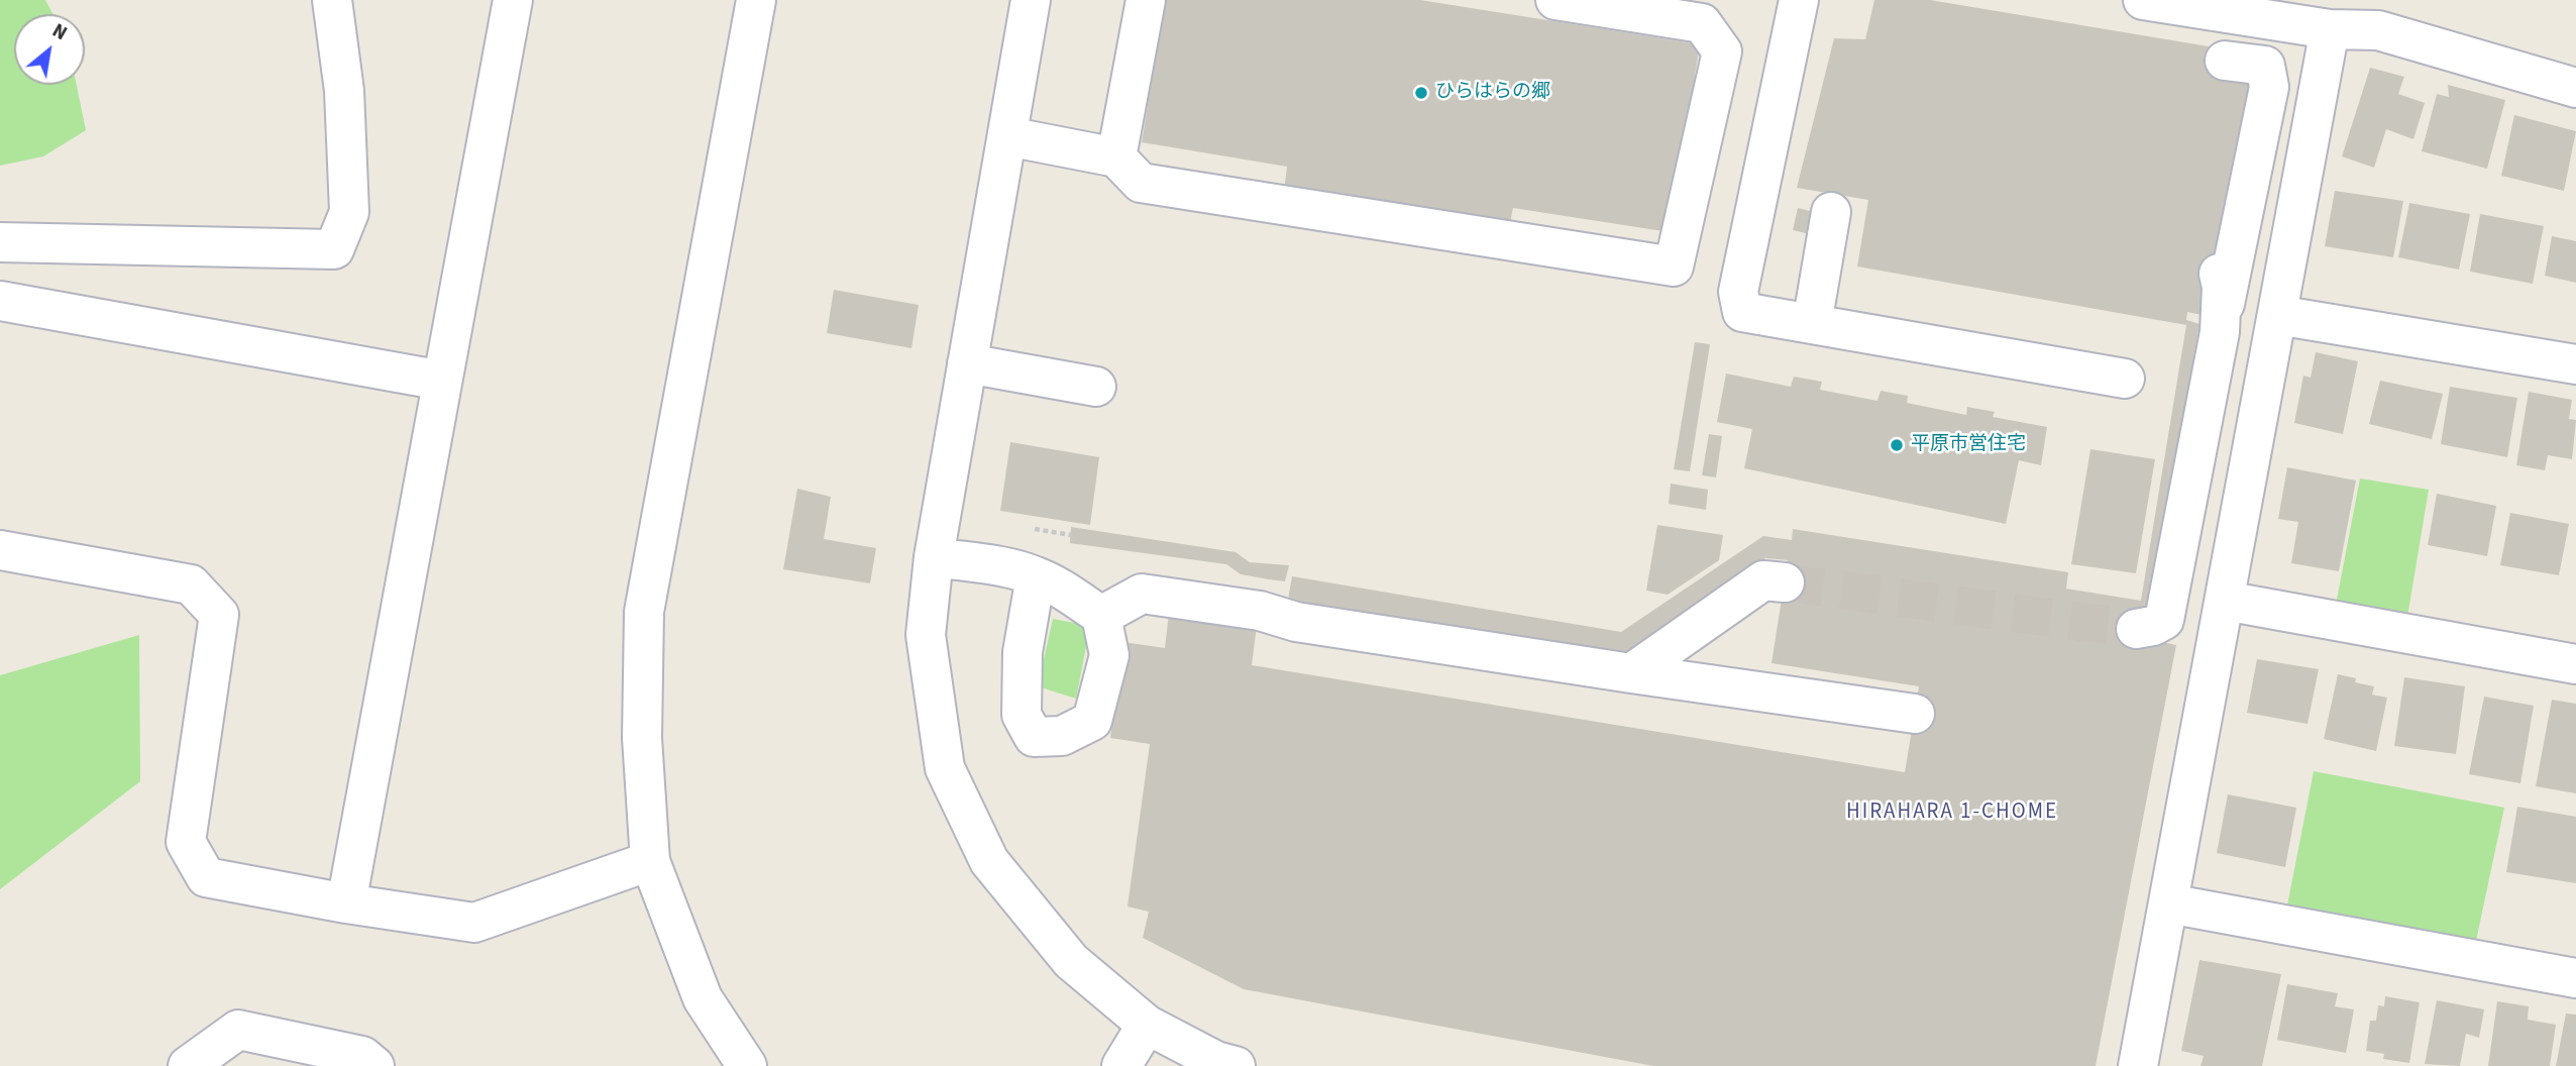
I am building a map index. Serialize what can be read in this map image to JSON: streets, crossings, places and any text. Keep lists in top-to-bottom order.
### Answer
{
  "districts": ["HIRAHARA 1-CHOME"],
  "places": ["ひらはらの郷", "平原市営住宅"],
  "north": "top right"
}
